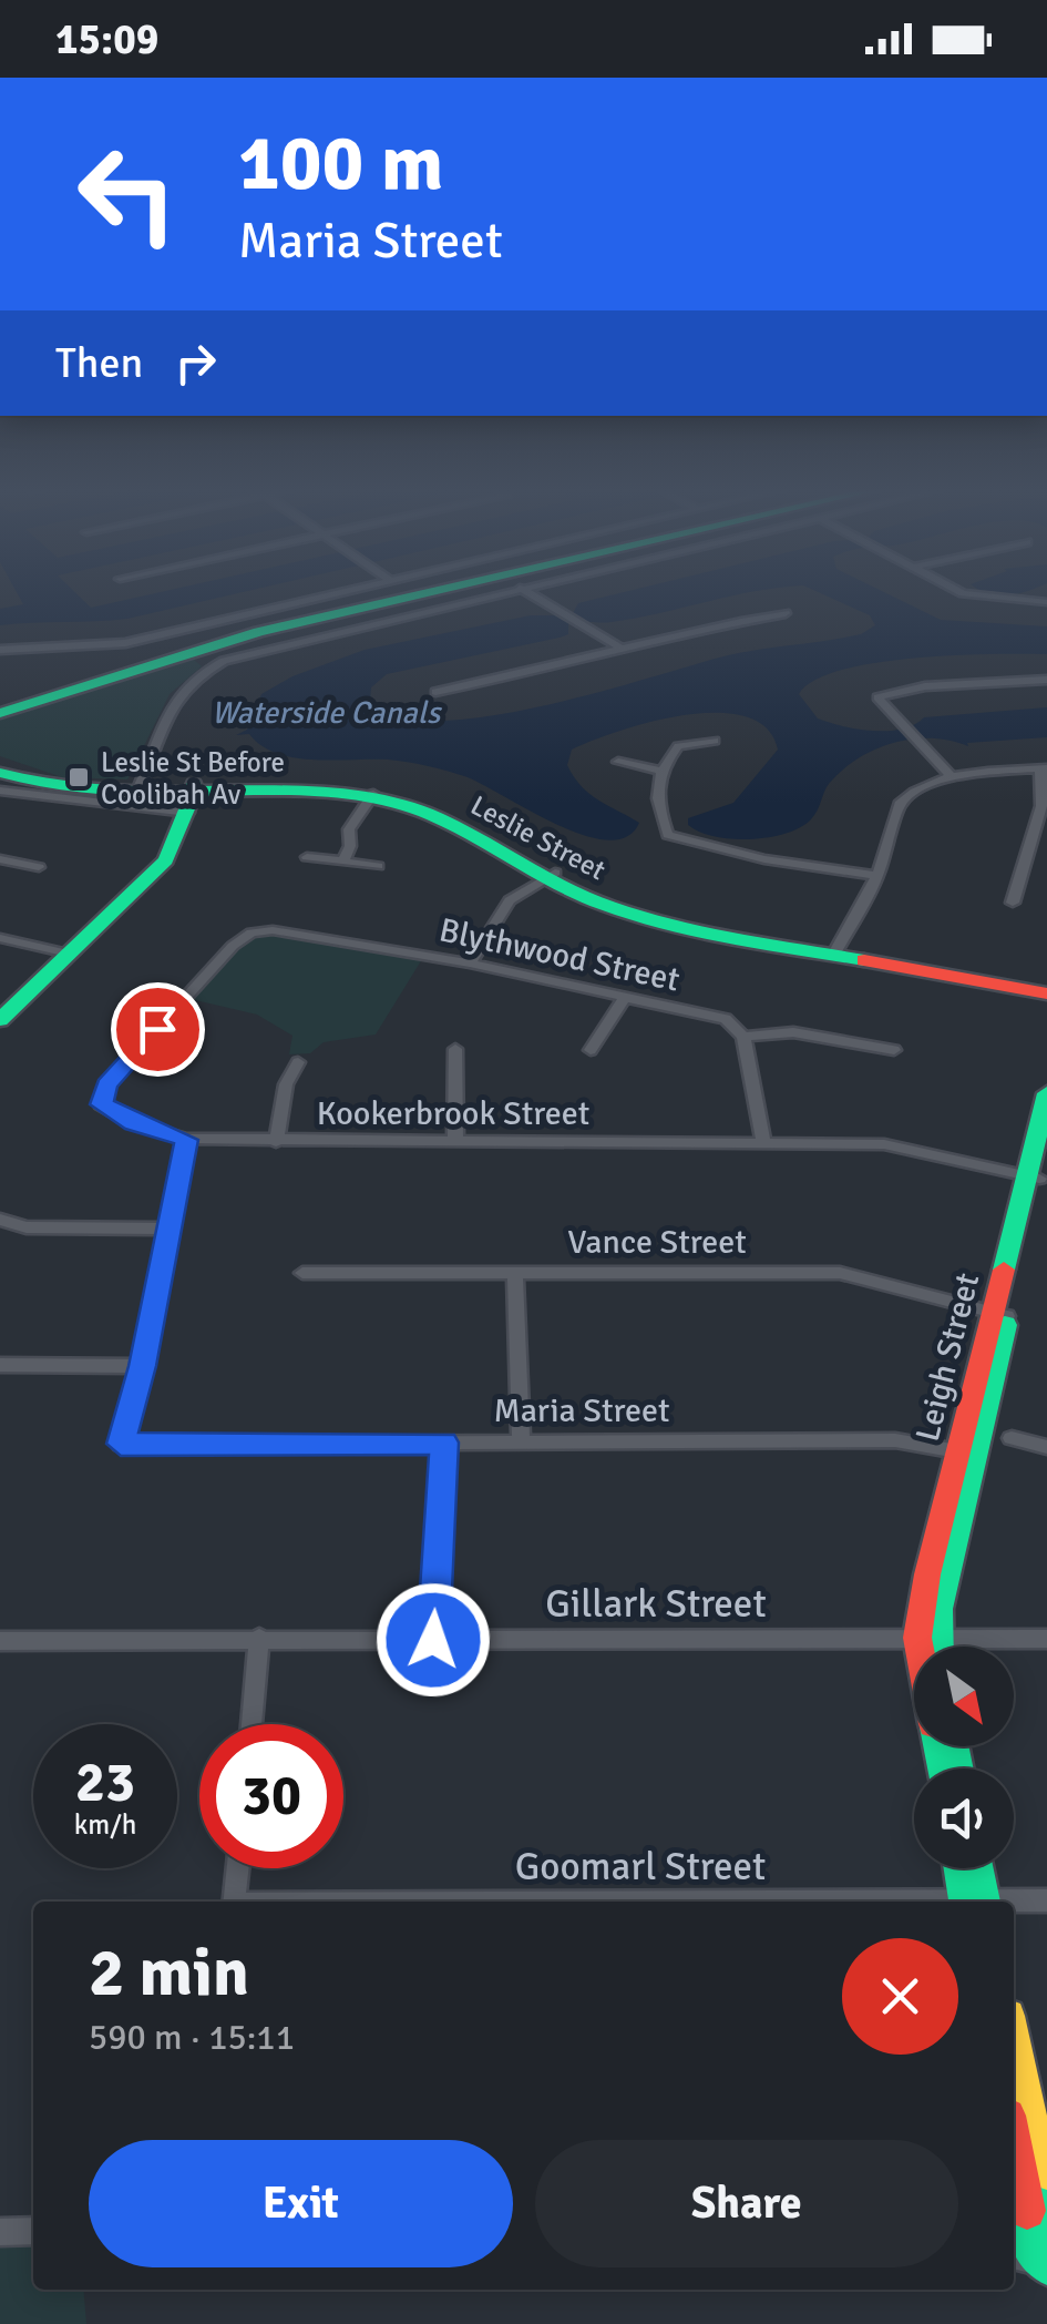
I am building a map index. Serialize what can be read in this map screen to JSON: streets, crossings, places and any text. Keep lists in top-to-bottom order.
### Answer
{
  "streets": {
    "main road": ["Leslie Street", "Leigh Street"],
    "street": [
      "Blythwood Street",
      "Kookerbrook Street",
      "Vance Street",
      "Maria Street",
      "Gillark Street",
      "Goomarl Street"
    ]
  },
  "crossings": [
    ["Blythwood Street", "Kookerbrook Street"],
    ["Kookerbrook Street", "Leigh Street"],
    ["Vance Street", "Leigh Street"],
    ["Leigh Street", "Maria Street"],
    ["Leigh Street", "Gillark Street"]
  ],
  "water": ["Waterside Canals"],
  "places": {
    "transit": ["Leslie St Before Coolibah Av"]
  },
  "north": "bottom right",
  "page": {
    "status": "15:09",
    "turn": ["100 m", "Maria Street"],
    "then": "Then",
    "speed": "23 km/h",
    "limit": "30",
    "heading": ["2 min", "590 m · 15:11"],
    "buttons": ["Exit", "Share"]
  }
}
